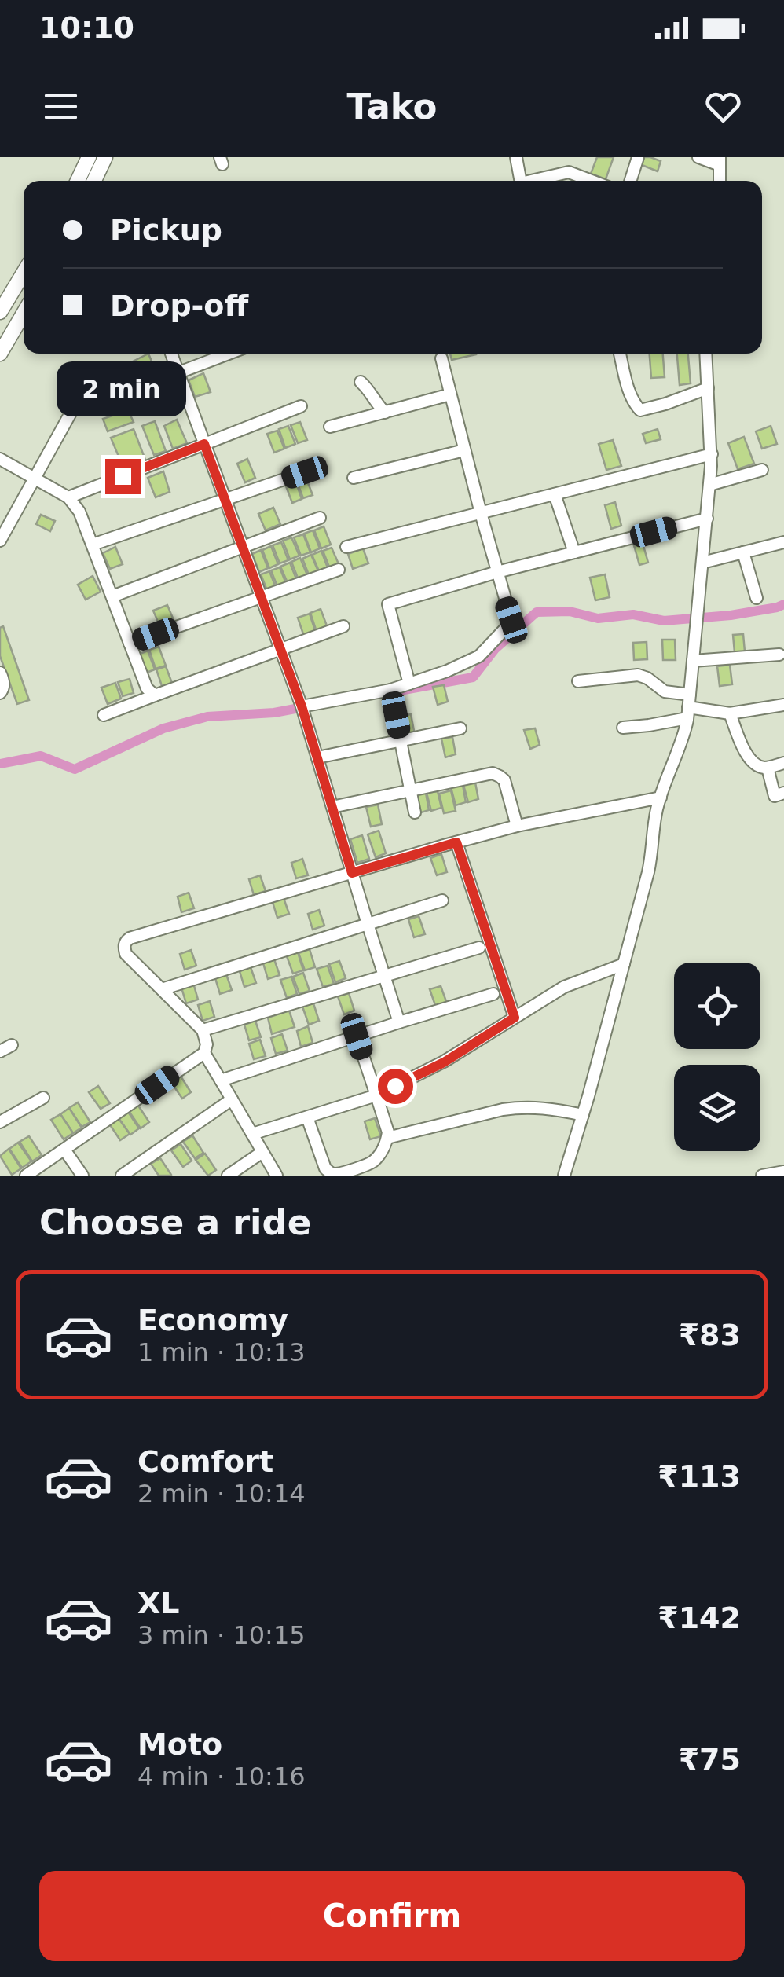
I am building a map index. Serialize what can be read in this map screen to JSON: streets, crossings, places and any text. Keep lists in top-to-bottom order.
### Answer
{
  "page": {
    "status": "10:10",
    "header": "Tako",
    "banner": ["Pickup", "Drop-off"],
    "bubble": "2 min",
    "heading": "Choose a ride",
    "list": [
      {
        "name": "Economy",
        "note": "1 min · 10:13",
        "value": "₹83"
      },
      {
        "name": "Comfort",
        "note": "2 min · 10:14",
        "value": "₹113"
      },
      {
        "name": "XL",
        "note": "3 min · 10:15",
        "value": "₹142"
      },
      {
        "name": "Moto",
        "note": "4 min · 10:16",
        "value": "₹75"
      }
    ],
    "buttons": "Confirm"
  }
}
